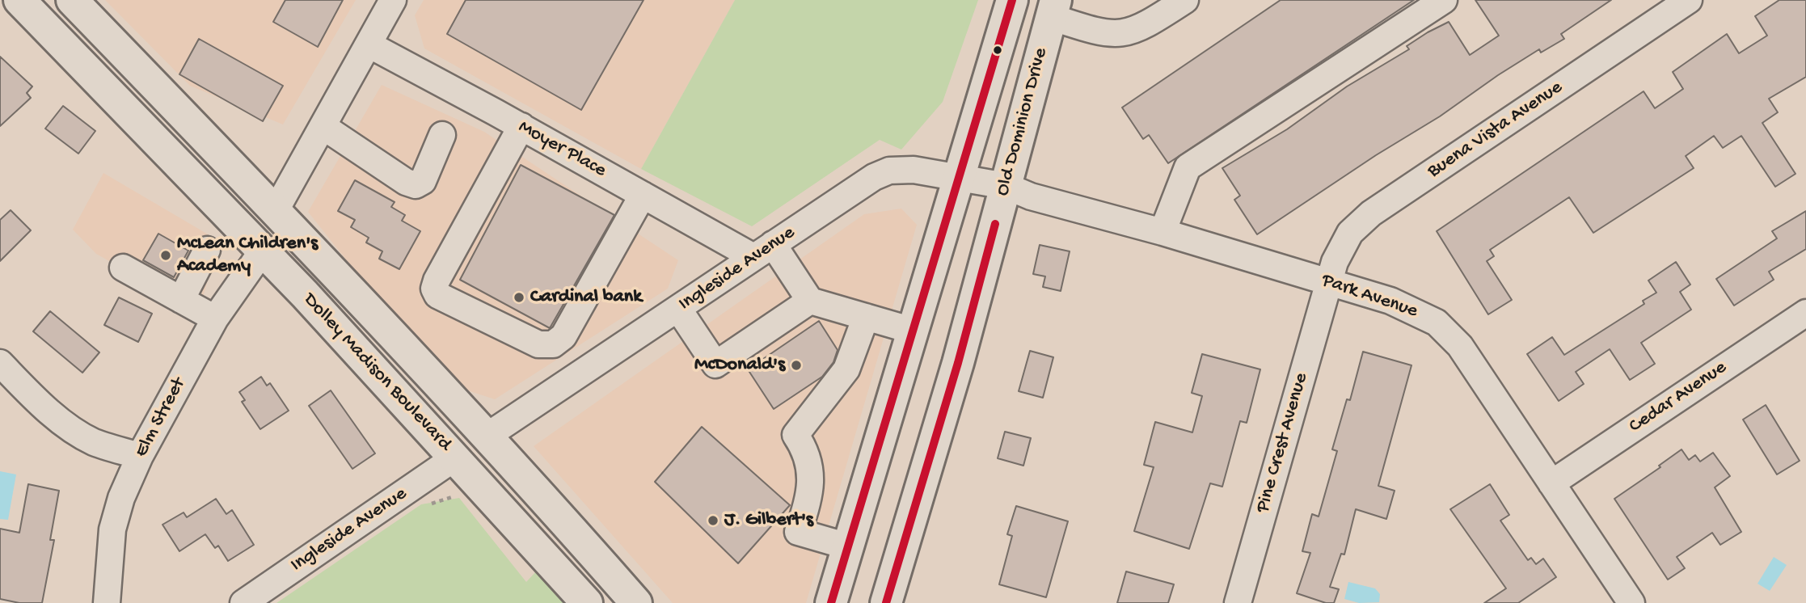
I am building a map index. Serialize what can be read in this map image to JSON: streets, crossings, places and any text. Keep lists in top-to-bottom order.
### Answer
{
  "streets": {
    "main road": ["Old Dominion Drive", "Dolley Madison Boulevard"],
    "street": [
      "Buena Vista Avenue",
      "Moyer Place",
      "Ingleside Avenue",
      "Park Avenue",
      "Cedar Avenue",
      "Elm Street",
      "Pine Crest Avenue"
    ]
  },
  "crossings": [
    ["Old Dominion Drive", "Ingleside Avenue"],
    ["Old Dominion Drive", "Park Avenue"],
    ["Buena Vista Avenue", "Park Avenue"],
    ["Buena Vista Avenue", "Pine Crest Avenue"],
    ["Moyer Place", "Ingleside Avenue"],
    ["Ingleside Avenue", "Park Avenue"],
    ["Ingleside Avenue", "Dolley Madison Boulevard"],
    ["Park Avenue", "Cedar Avenue"],
    ["Park Avenue", "Pine Crest Avenue"],
    ["Dolley Madison Boulevard", "Elm Street"]
  ],
  "places": [
    "McLean Children's Academy",
    "Cardinal bank",
    "McDonald's",
    "J. Gilbert's"
  ]
}
